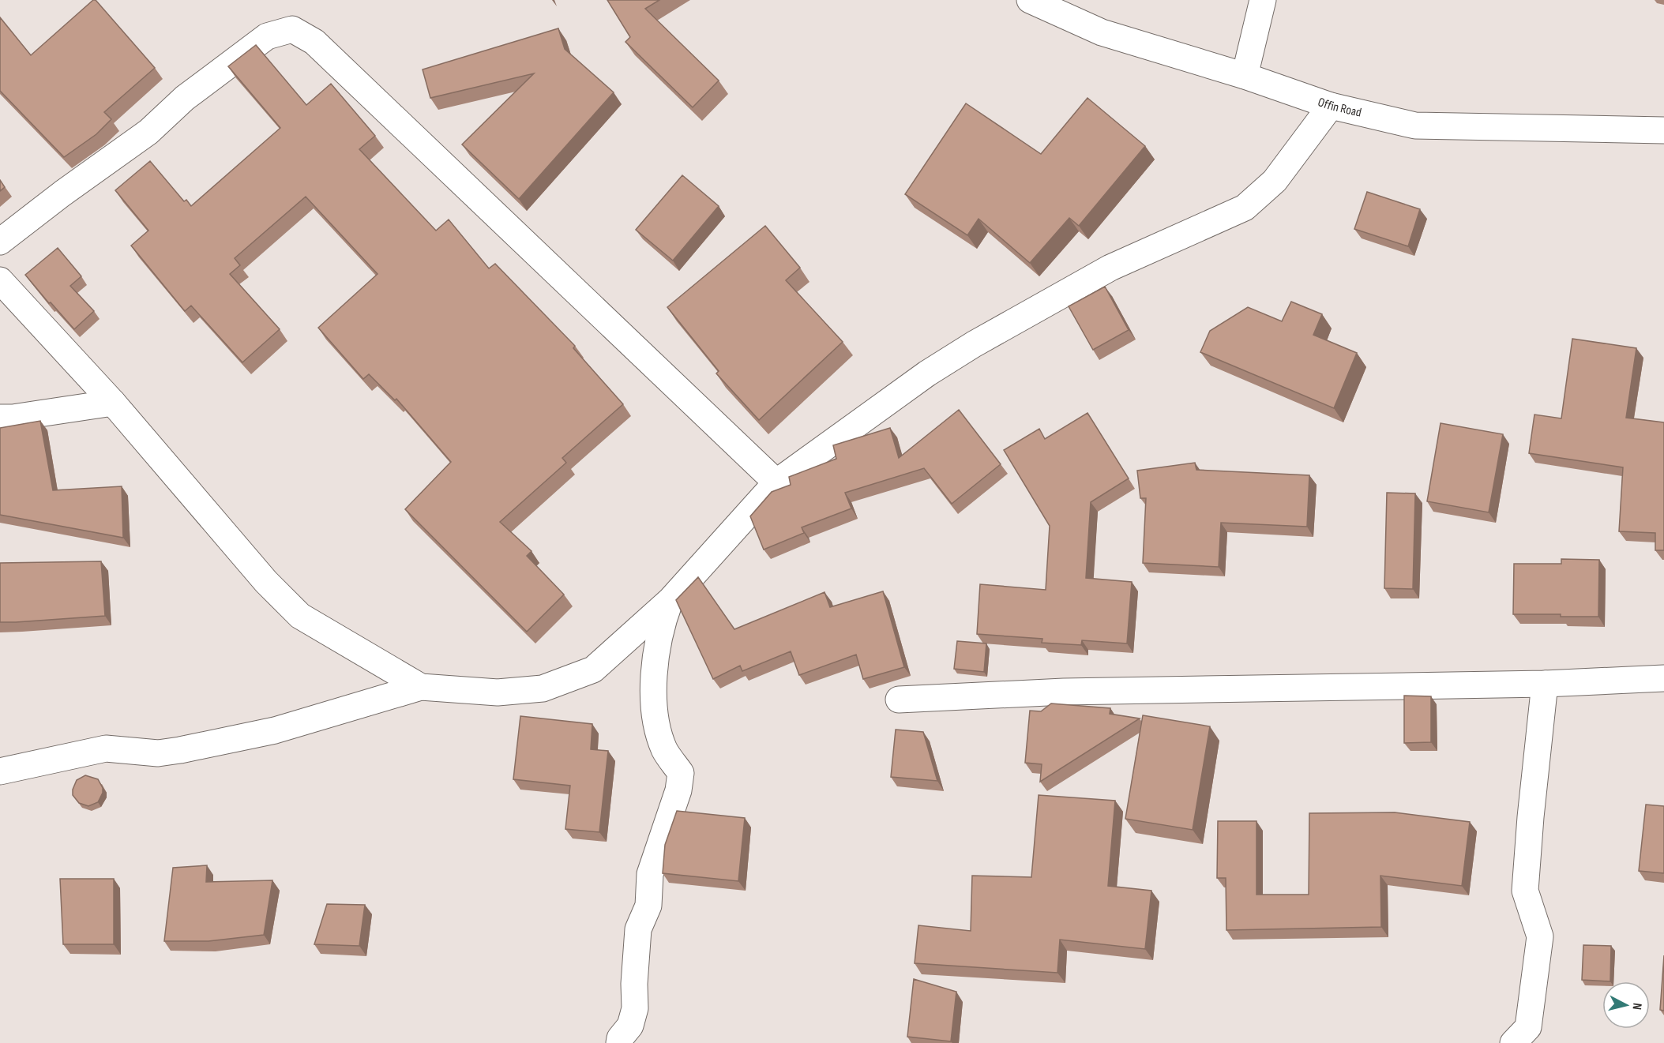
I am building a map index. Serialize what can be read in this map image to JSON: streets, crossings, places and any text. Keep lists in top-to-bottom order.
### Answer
{
  "streets": {
    "street": ["Offin Road"]
  },
  "north": "right"
}
